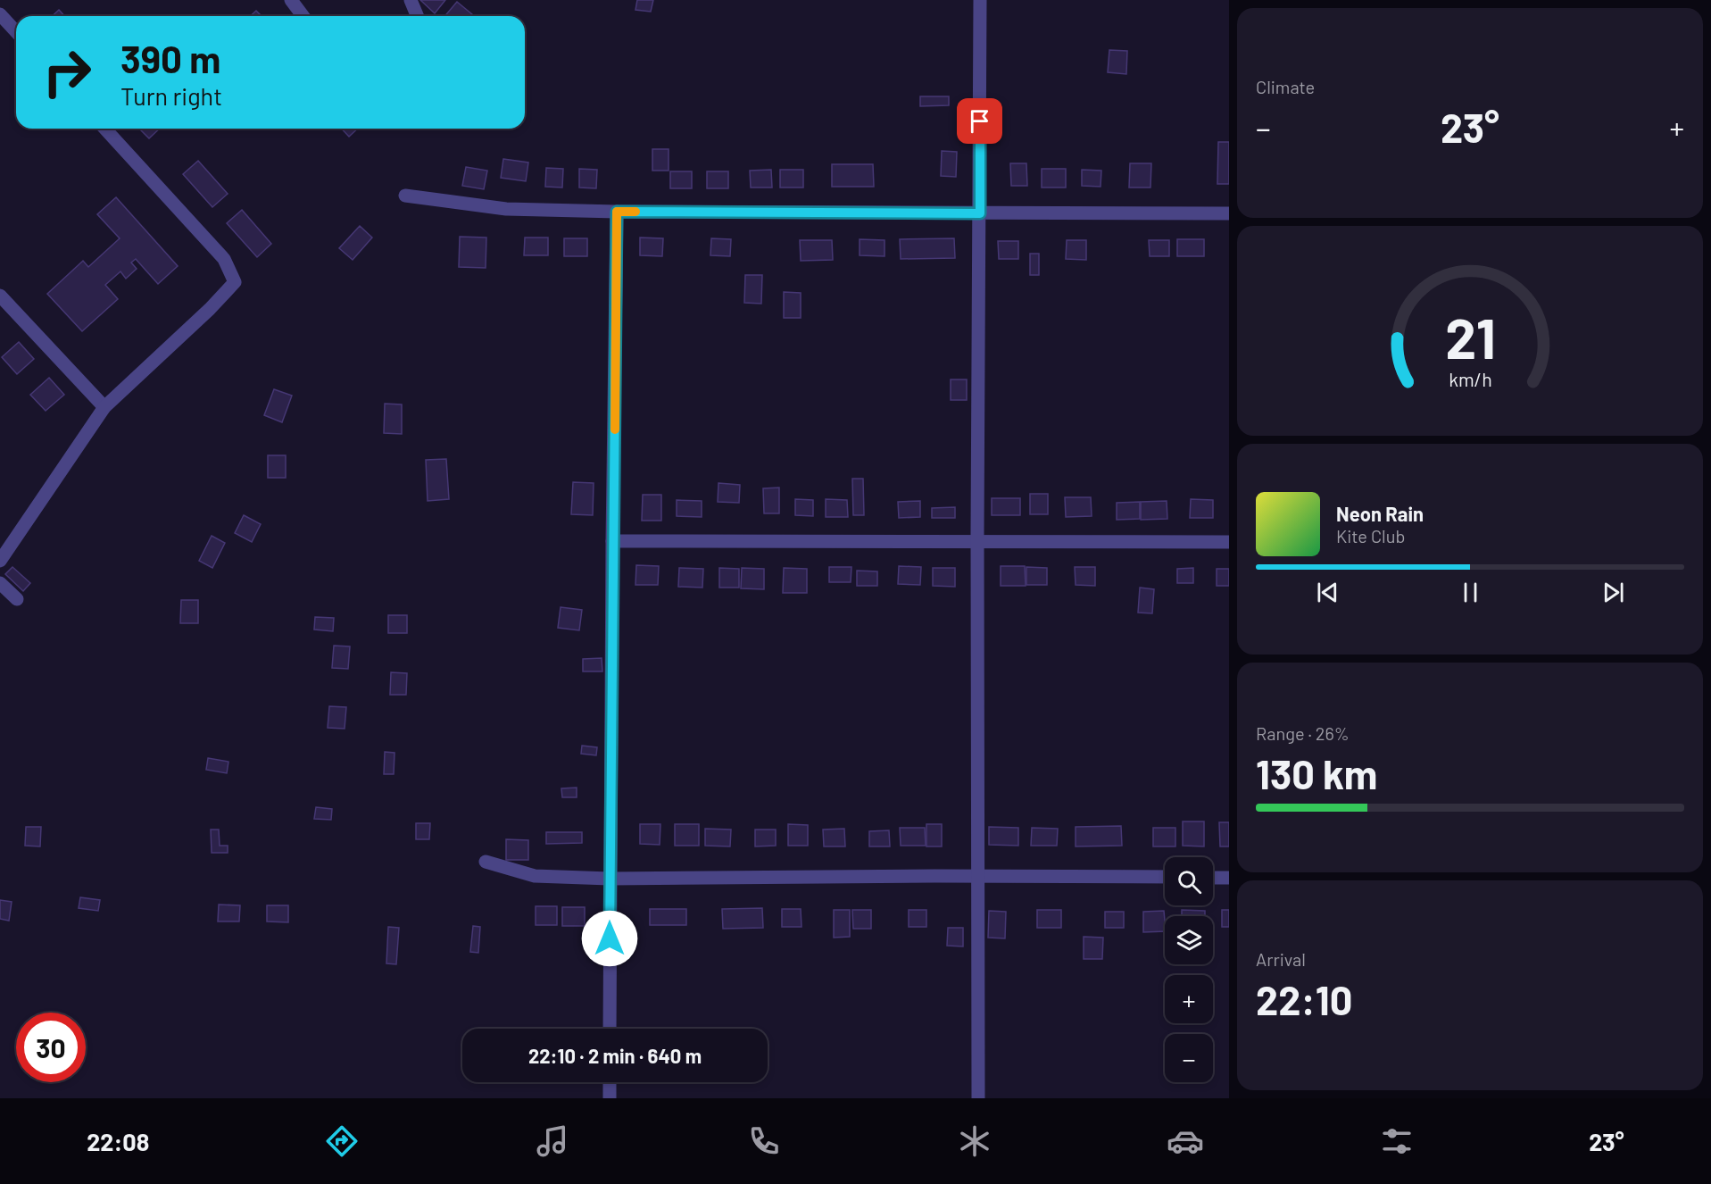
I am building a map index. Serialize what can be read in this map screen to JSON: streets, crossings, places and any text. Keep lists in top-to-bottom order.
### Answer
{
  "page": {
    "tile": [
      "Climate",
      ["Range · 26%", "130 km"],
      ["Arrival", "22:10"]
    ],
    "turn": ["390 m", "Turn right"],
    "heat": ["−", "23°", "+"],
    "song": ["Neon Rain", "Kite Club"],
    "map_buttons": ["+", "−"],
    "limit": "30",
    "trip": "22:10 · 2 min · 640 m",
    "tabs": ["22:08", "23°"],
    "gauge": ["21", "km/h"]
  }
}
